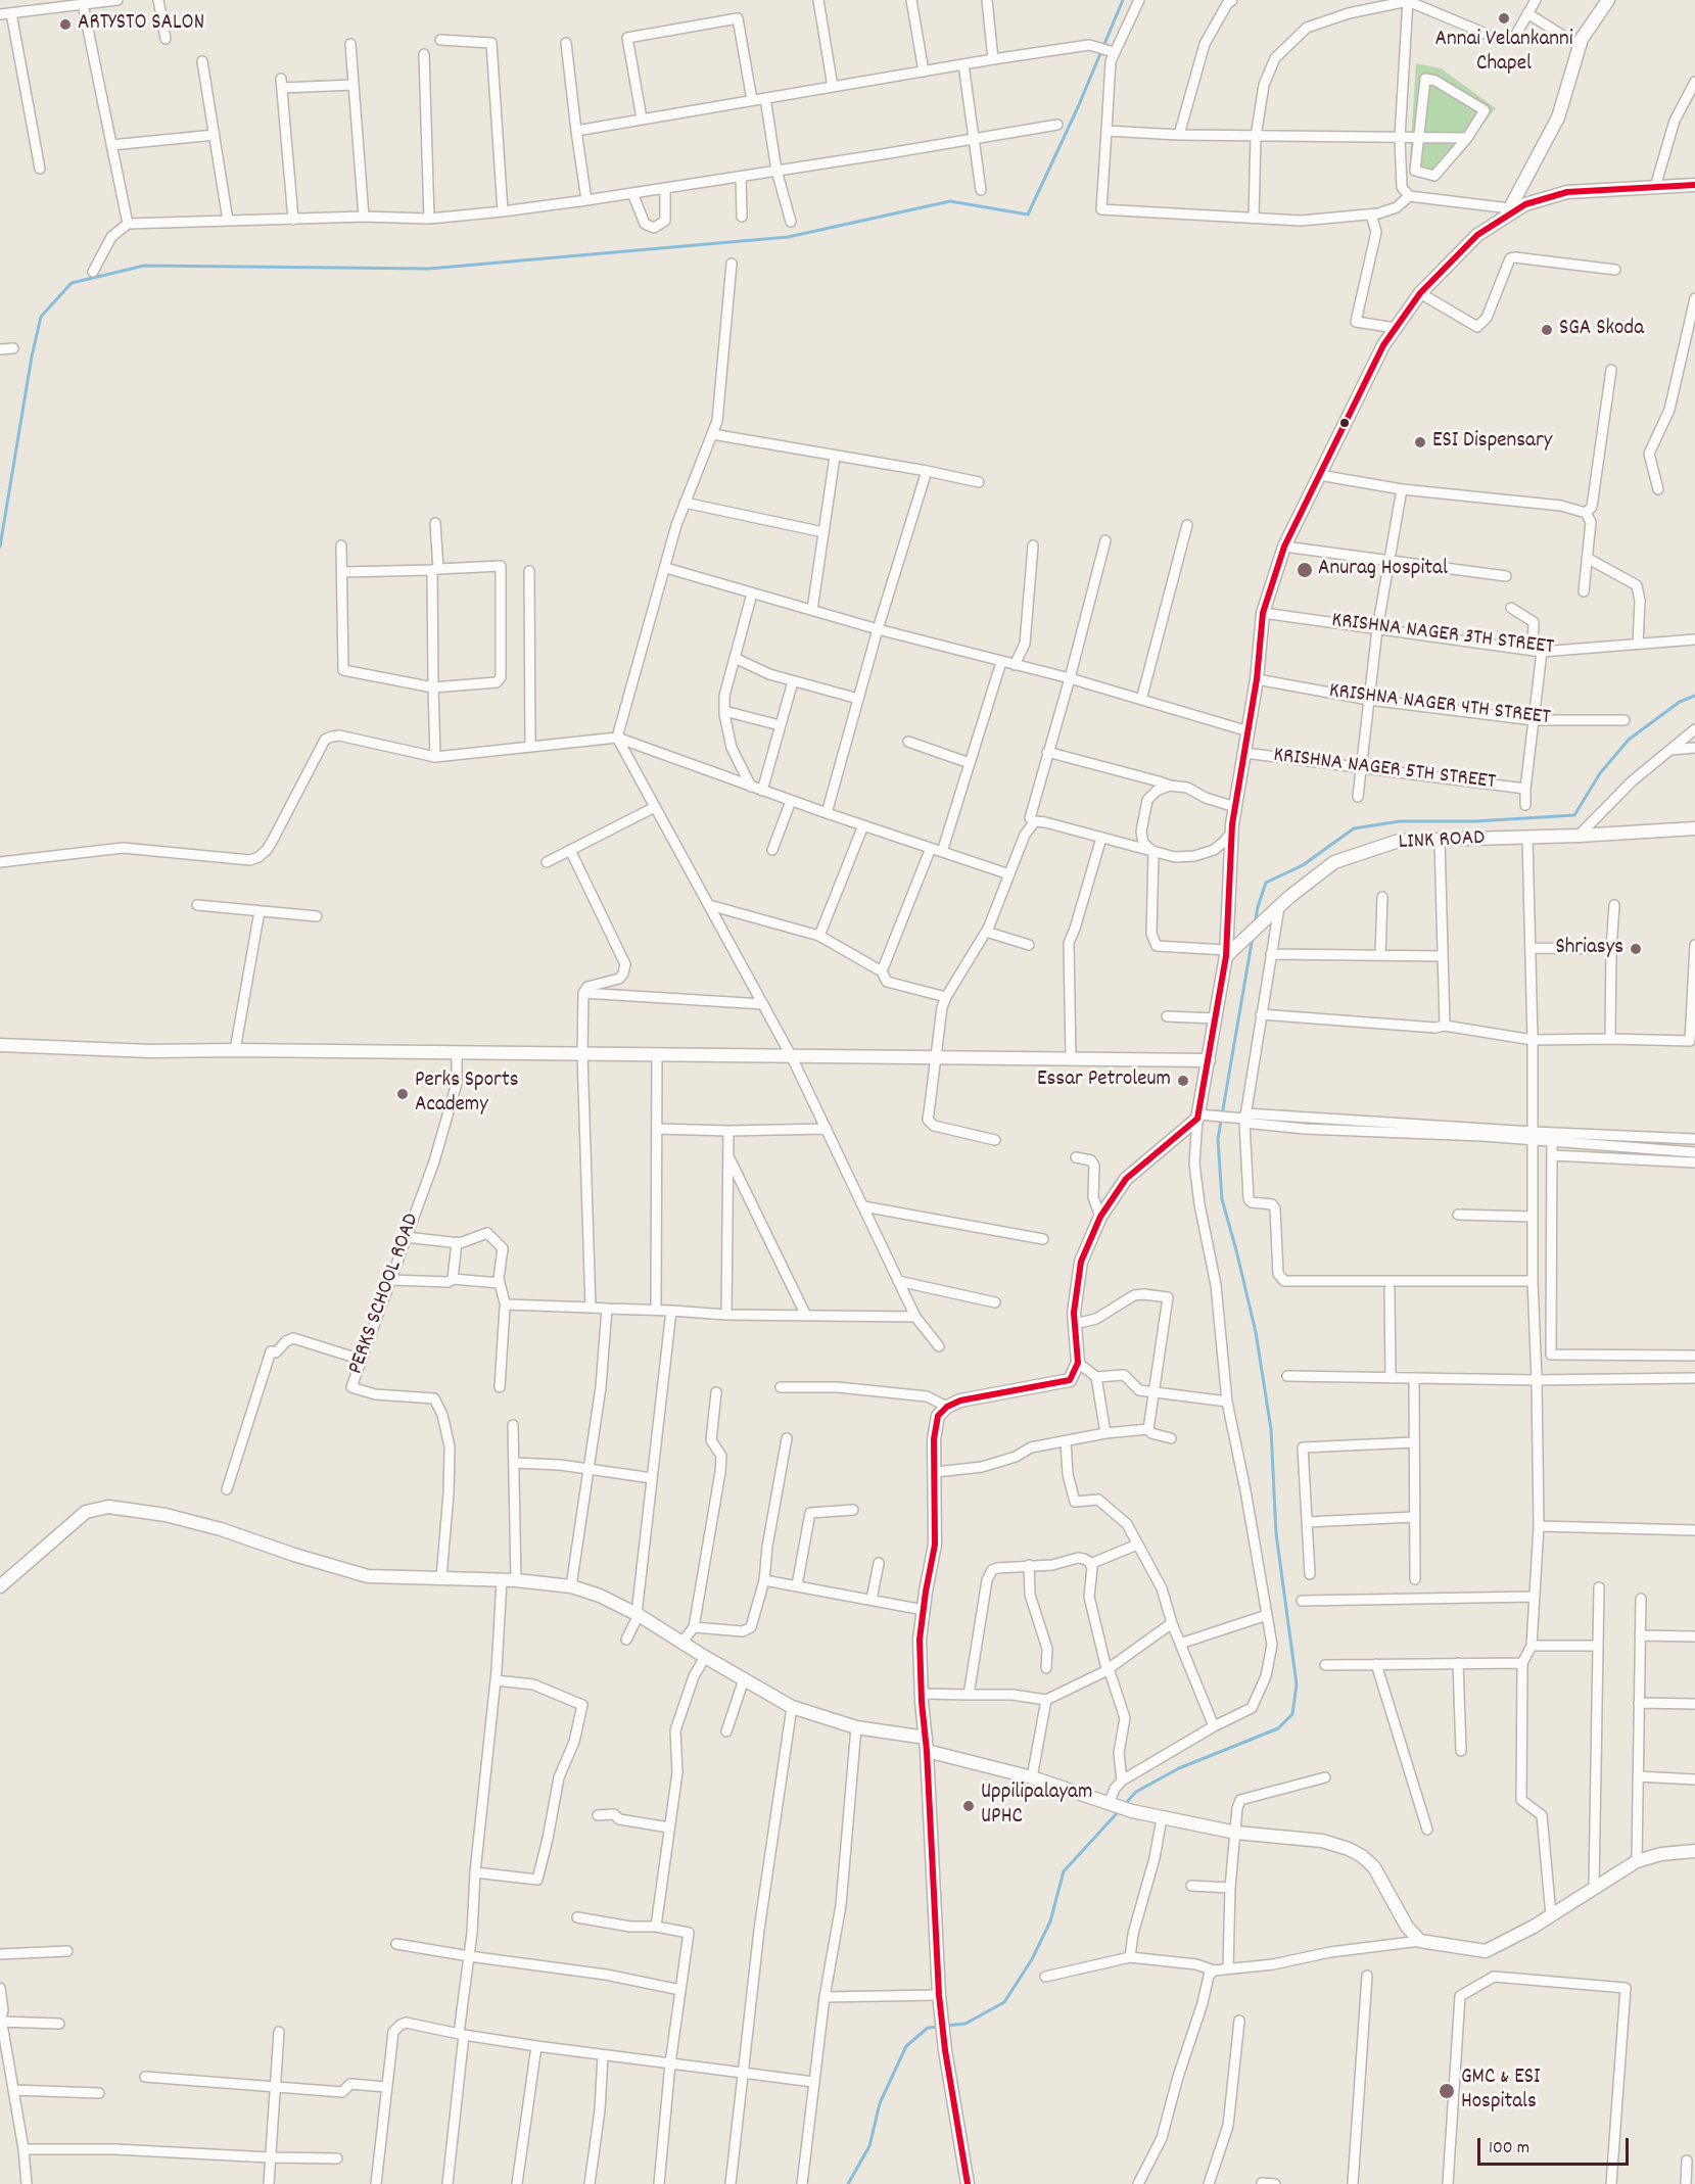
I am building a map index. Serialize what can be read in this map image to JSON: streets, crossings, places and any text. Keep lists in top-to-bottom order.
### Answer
{
  "streets": {
    "street": [
      "KRISHNA NAGER 3TH STREET",
      "KRISHNA NAGER 4TH STREET",
      "KRISHNA NAGER 5TH STREET",
      "LINK ROAD",
      "PERKS SCHOOL ROAD"
    ]
  },
  "places": [
    "Annai Velankanni Chapel",
    "ARTYSTO SALON",
    "SGA Skoda",
    "ESI Dispensary",
    "Anurag Hospital",
    "Shriasys",
    "Essar Petroleum",
    "Perks Sports Academy",
    "Uppilipalayam UPHC",
    "GMC & ESI Hospitals"
  ],
  "scale_bar": "100 m"
}
